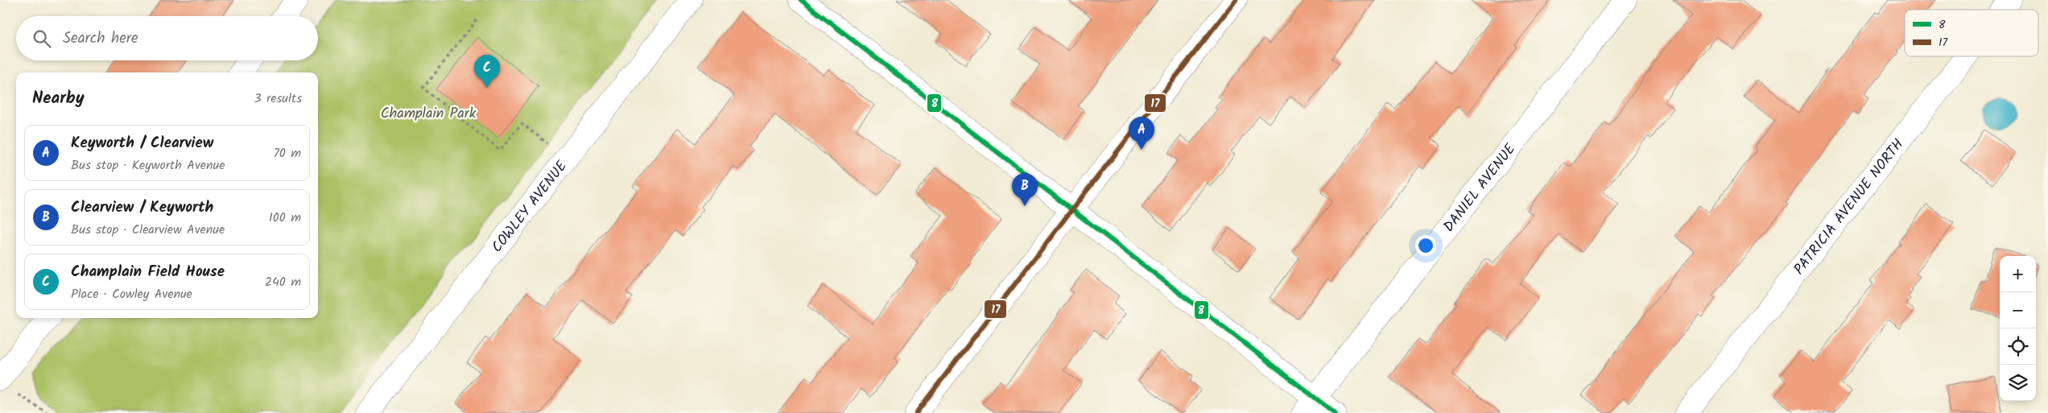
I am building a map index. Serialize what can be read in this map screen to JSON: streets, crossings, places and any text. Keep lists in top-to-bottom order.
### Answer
{
  "streets": {
    "street": ["DANIEL AVENUE", "COWLEY AVENUE", "PATRICIA AVENUE NORTH"]
  },
  "parks": ["Champlain Park"],
  "lines": ["transit line 8", "transit line 17"],
  "legend": ["8", "17"],
  "page": {
    "search": "Search here",
    "pins": ["C", "A", "B"],
    "heading": ["Nearby", "3 results"],
    "list": [
      {
        "mark": "A",
        "name": "Keyworth / Clearview",
        "note": "Bus stop · Keyworth Avenue",
        "value": "70 m"
      },
      {
        "mark": "B",
        "name": "Clearview / Keyworth",
        "note": "Bus stop · Clearview Avenue",
        "value": "100 m"
      },
      {
        "mark": "C",
        "name": "Champlain Field House",
        "note": "Place · Cowley Avenue",
        "value": "240 m"
      }
    ],
    "map_buttons": ["+", "−"]
  }
}
